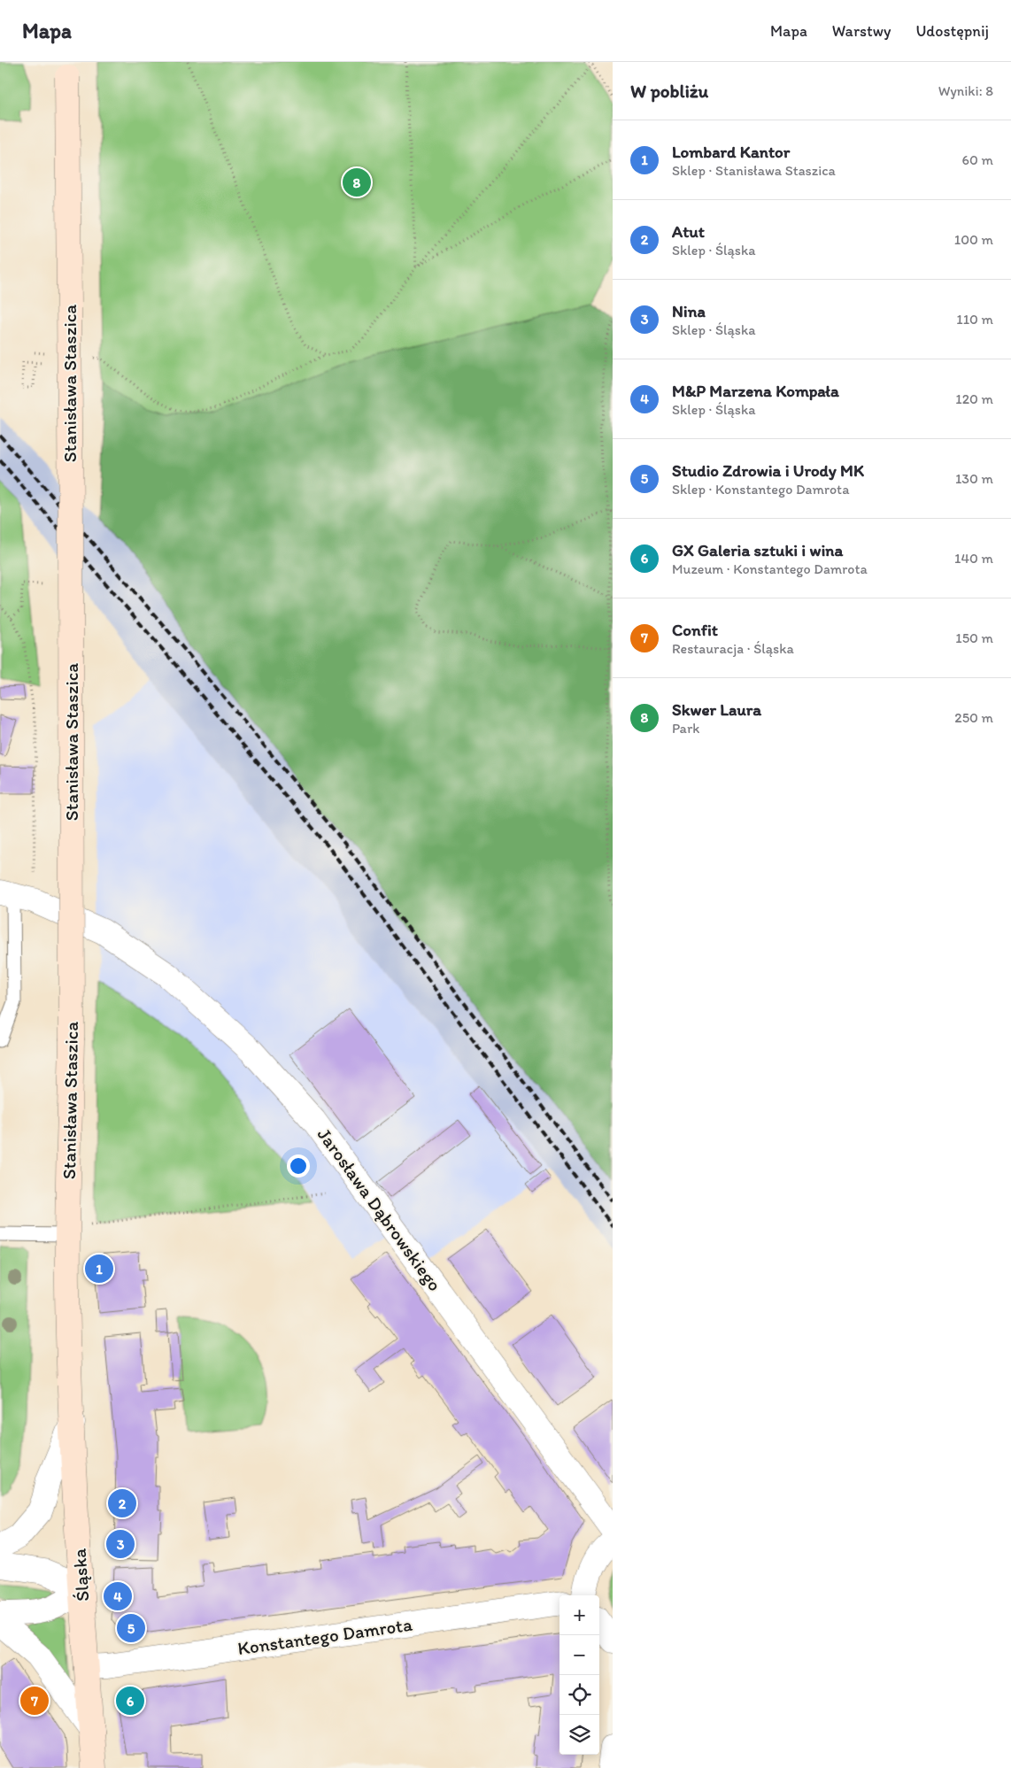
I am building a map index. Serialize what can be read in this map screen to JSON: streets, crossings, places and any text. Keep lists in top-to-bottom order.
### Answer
{
  "streets": {
    "main road": ["Stanisława Staszica", "Śląska"],
    "street": ["Jarosława Dąbrowskiego", "Konstantego Damrota"]
  },
  "crossings": [
    ["Stanisława Staszica", "Śląska"],
    ["Śląska", "Konstantego Damrota"]
  ],
  "page": {
    "header": "Mapa",
    "nav": ["Mapa", "Warstwy", "Udostępnij"],
    "heading": ["W pobliżu", "Wyniki: 8"],
    "list": [
      {
        "mark": "1",
        "name": "Lombard Kantor",
        "note": "Sklep · Stanisława Staszica",
        "value": "60 m"
      },
      {
        "mark": "2",
        "name": "Atut",
        "note": "Sklep · Śląska",
        "value": "100 m"
      },
      {
        "mark": "3",
        "name": "Nina",
        "note": "Sklep · Śląska",
        "value": "110 m"
      },
      {
        "mark": "4",
        "name": "M&P Marzena Kompała",
        "note": "Sklep · Śląska",
        "value": "120 m"
      },
      {
        "mark": "5",
        "name": "Studio Zdrowia i Urody MK",
        "note": "Sklep · Konstantego Damrota",
        "value": "130 m"
      },
      {
        "mark": "6",
        "name": "GX Galeria sztuki i wina",
        "note": "Muzeum · Konstantego Damrota",
        "value": "140 m"
      },
      {
        "mark": "7",
        "name": "Confit",
        "note": "Restauracja · Śląska",
        "value": "150 m"
      },
      {
        "mark": "8",
        "name": "Skwer Laura",
        "note": "Park",
        "value": "250 m"
      }
    ],
    "pins": [
      "8",
      "1",
      "2",
      "3",
      "4",
      "5",
      "6",
      "7"
    ],
    "map_buttons": ["+", "−"]
  }
}
